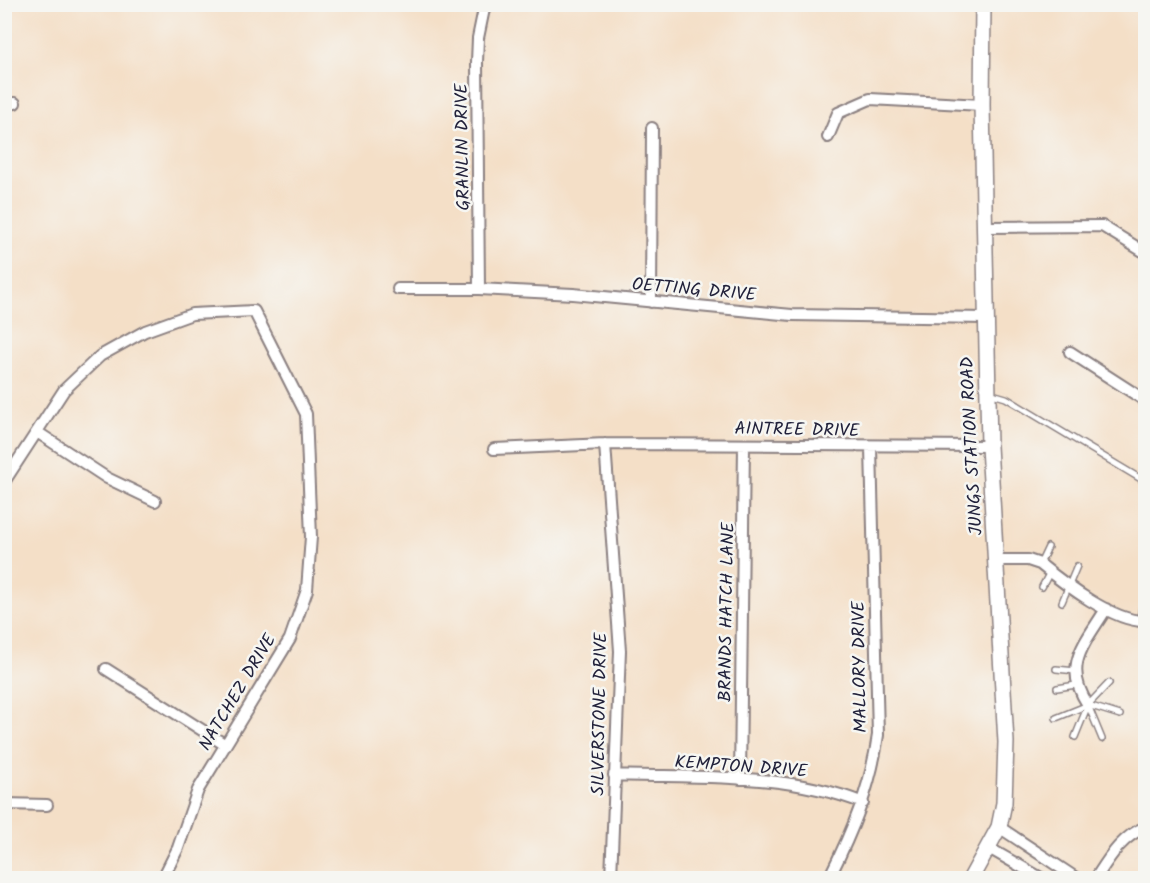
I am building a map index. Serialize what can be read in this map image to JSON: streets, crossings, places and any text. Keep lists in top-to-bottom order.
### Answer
{
  "streets": {
    "main road": ["JUNGS STATION ROAD"],
    "street": [
      "GRANLIN DRIVE",
      "OETTING DRIVE",
      "AINTREE DRIVE",
      "BRANDS HATCH LANE",
      "MALLORY DRIVE",
      "NATCHEZ DRIVE",
      "SILVERSTONE DRIVE",
      "KEMPTON DRIVE"
    ]
  },
  "crossings": [
    ["GRANLIN DRIVE", "OETTING DRIVE"],
    ["OETTING DRIVE", "JUNGS STATION ROAD"],
    ["AINTREE DRIVE", "JUNGS STATION ROAD"],
    ["AINTREE DRIVE", "BRANDS HATCH LANE"],
    ["AINTREE DRIVE", "MALLORY DRIVE"],
    ["AINTREE DRIVE", "SILVERSTONE DRIVE"],
    ["BRANDS HATCH LANE", "KEMPTON DRIVE"],
    ["MALLORY DRIVE", "KEMPTON DRIVE"],
    ["SILVERSTONE DRIVE", "KEMPTON DRIVE"]
  ]
}
